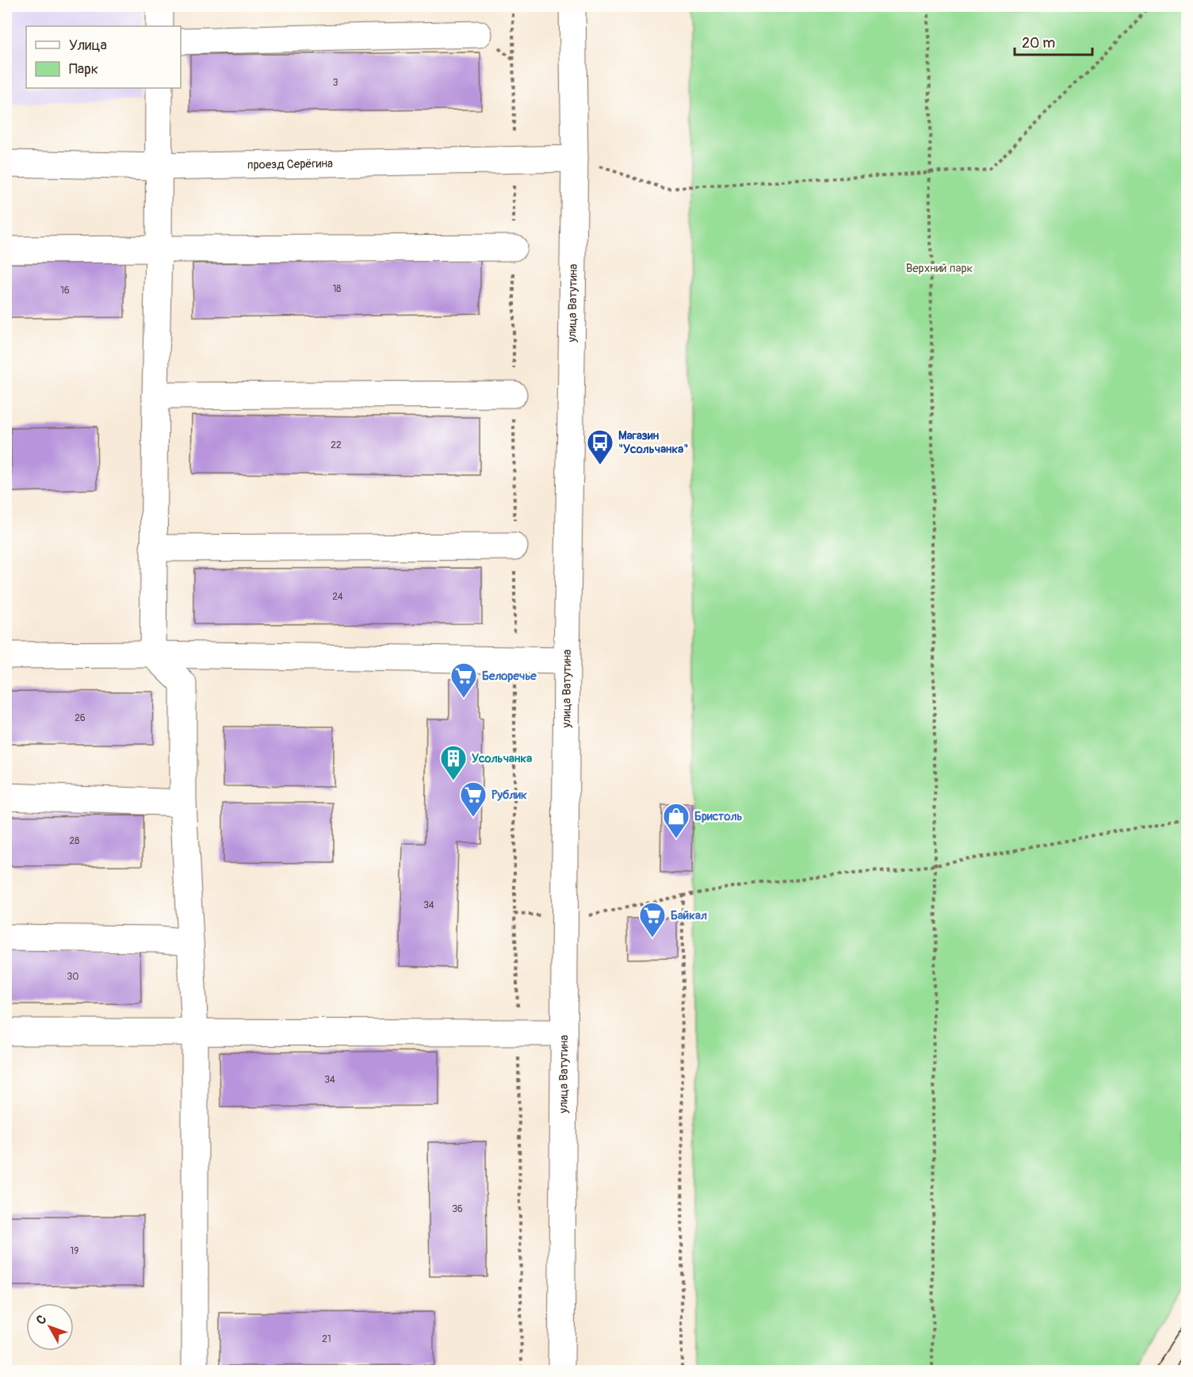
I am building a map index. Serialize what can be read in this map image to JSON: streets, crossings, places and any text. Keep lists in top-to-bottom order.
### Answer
{
  "streets": {
    "street": ["проезд Серёгина", "улица Ватутина"]
  },
  "crossings": [
    ["проезд Серёгина", "улица Ватутина"]
  ],
  "parks": ["Верхний парк"],
  "places": {
    "bus stop": ["Магазин \"Усольчанка\""],
    "supermarket": ["Белоречье", "Рублик", "Байкал"],
    "building": ["Усольчанка"],
    "shop": ["Бристоль"]
  },
  "house_numbers": [
    "3",
    "18",
    "16",
    "22",
    "24",
    "26",
    "28",
    "34",
    "30",
    "34",
    "36",
    "19",
    "21"
  ],
  "legend": ["Улица", "Парк"],
  "scale_bar": "20 m",
  "north": "top left"
}
